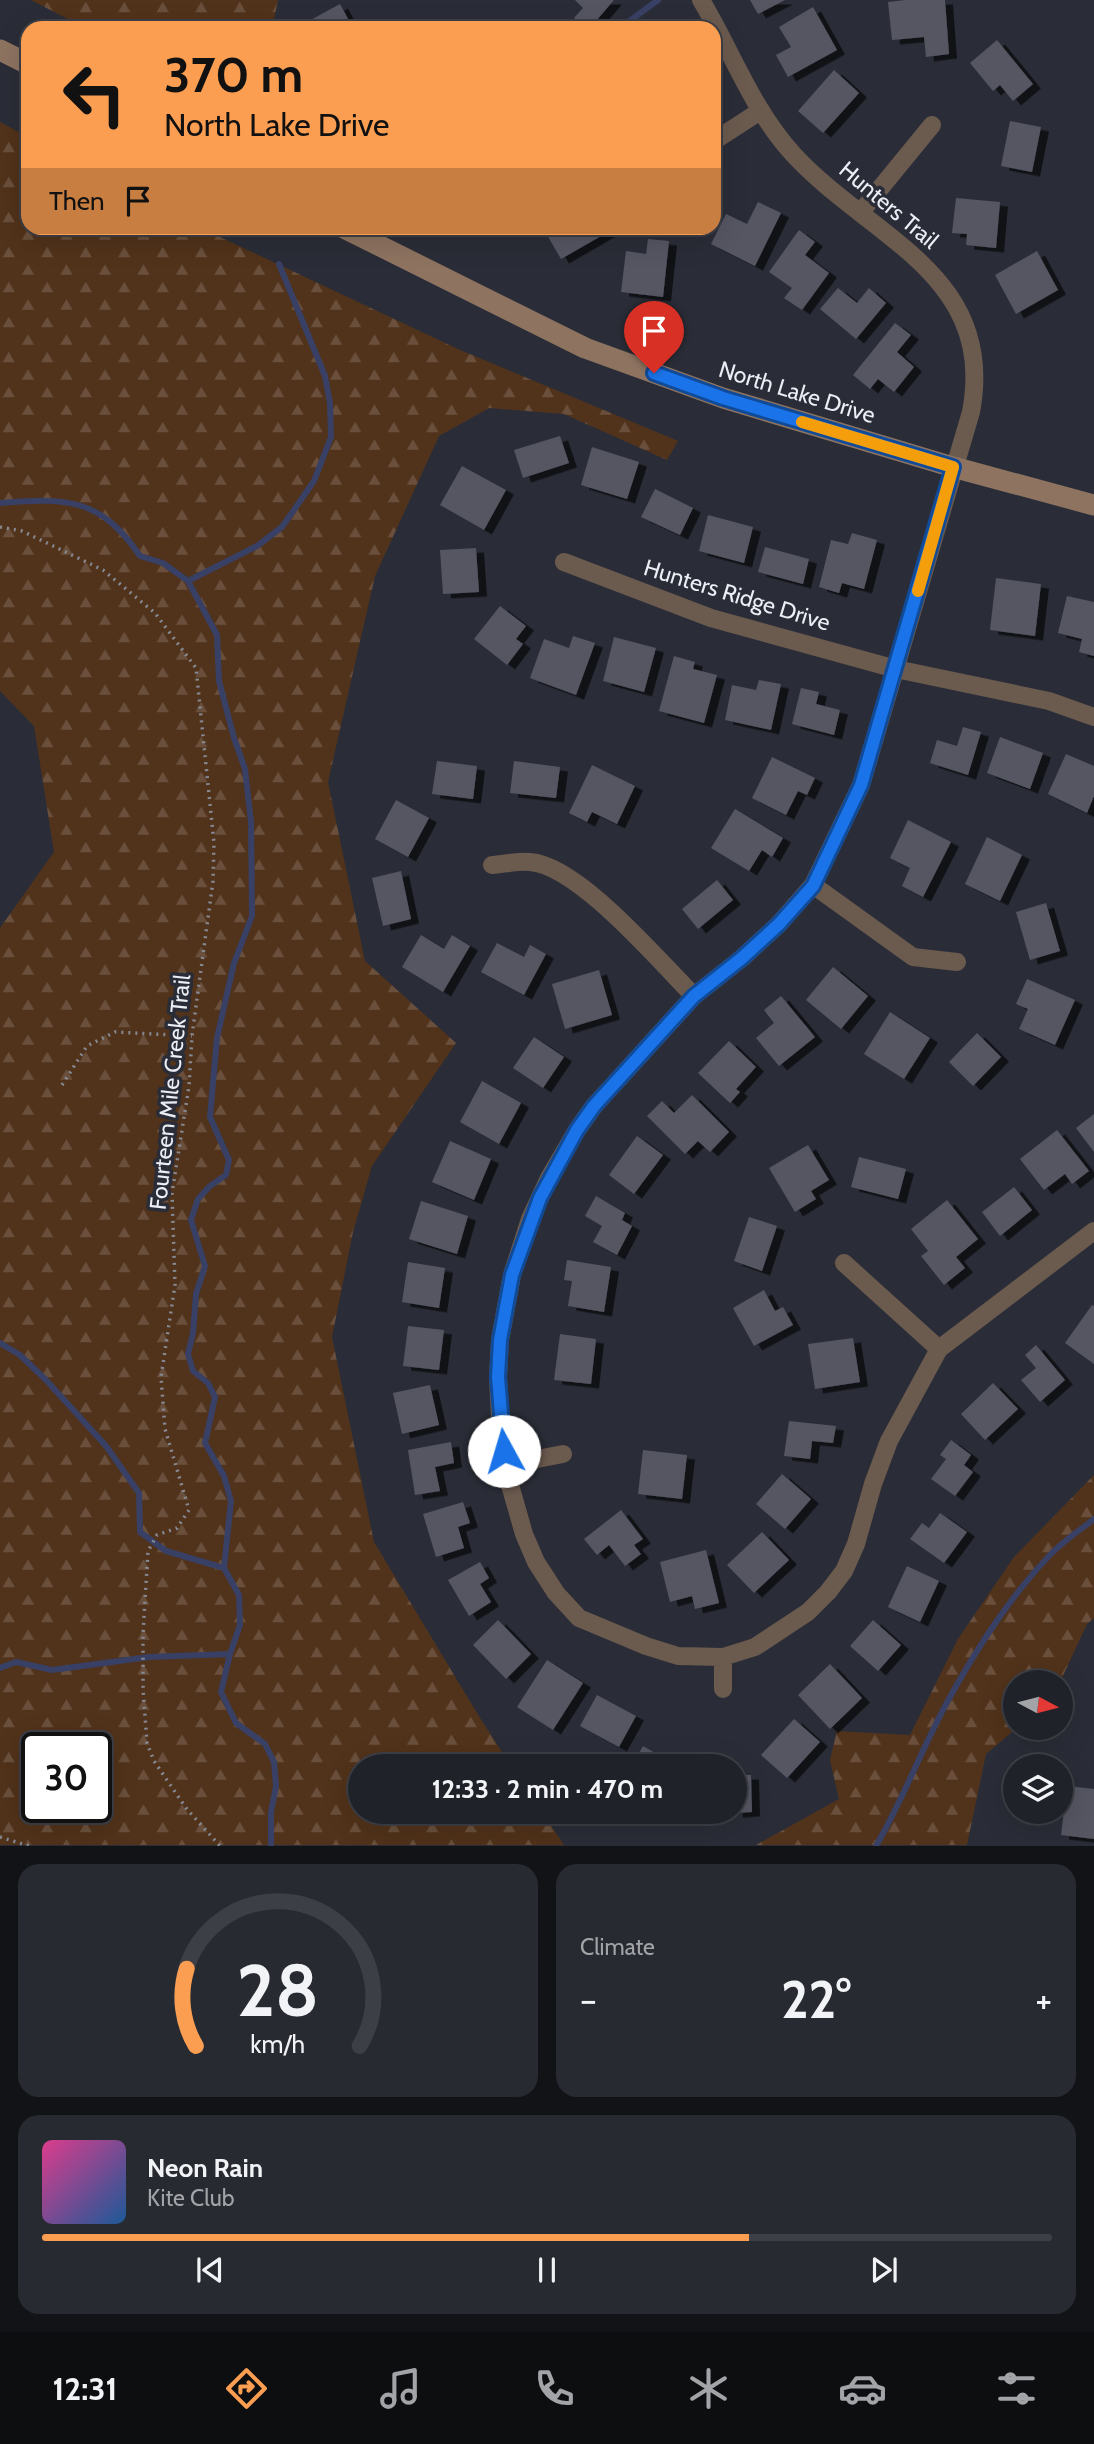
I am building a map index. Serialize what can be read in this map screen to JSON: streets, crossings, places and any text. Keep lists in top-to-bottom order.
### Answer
{
  "streets": {
    "main road": ["North Lake Drive"],
    "street": ["Hunters Trail", "Hunters Ridge Drive"],
    "path": ["Fourteen Mile Creek Trail"]
  },
  "crossings": [
    ["Hunters Trail", "North Lake Drive"]
  ],
  "north": "right",
  "page": {
    "turn": ["370 m", "North Lake Drive"],
    "then": "Then",
    "limit": "30",
    "trip": "12:33 · 2 min · 470 m",
    "tile": "Climate",
    "heat": ["−", "22°", "+"],
    "song": ["Neon Rain", "Kite Club"],
    "tabs": "12:31",
    "gauge": ["28", "km/h"]
  }
}
